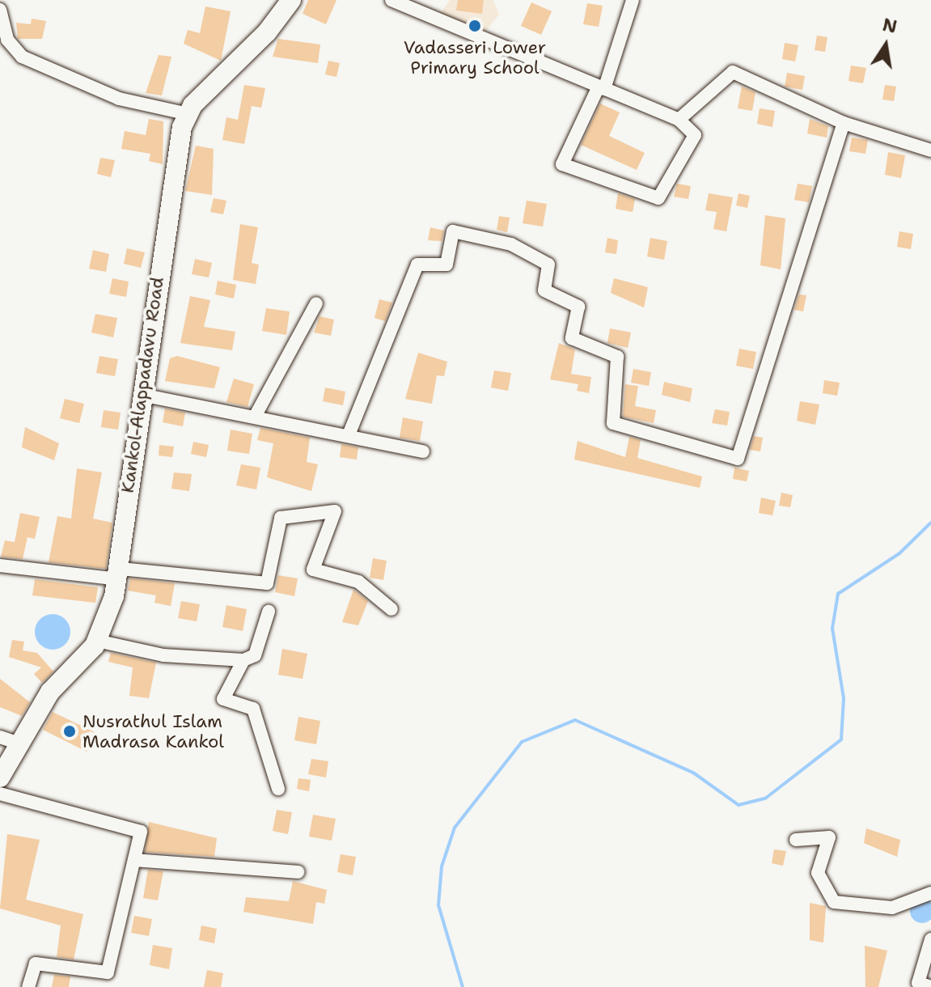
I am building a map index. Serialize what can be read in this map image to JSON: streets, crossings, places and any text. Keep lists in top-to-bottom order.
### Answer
{
  "streets": {
    "main road": ["Kankol-Alappadavu Road"]
  },
  "places": ["Vadasseri Lower Primary School", "Nusrathul Islam Madrasa Kankol"],
  "north": "top"
}
